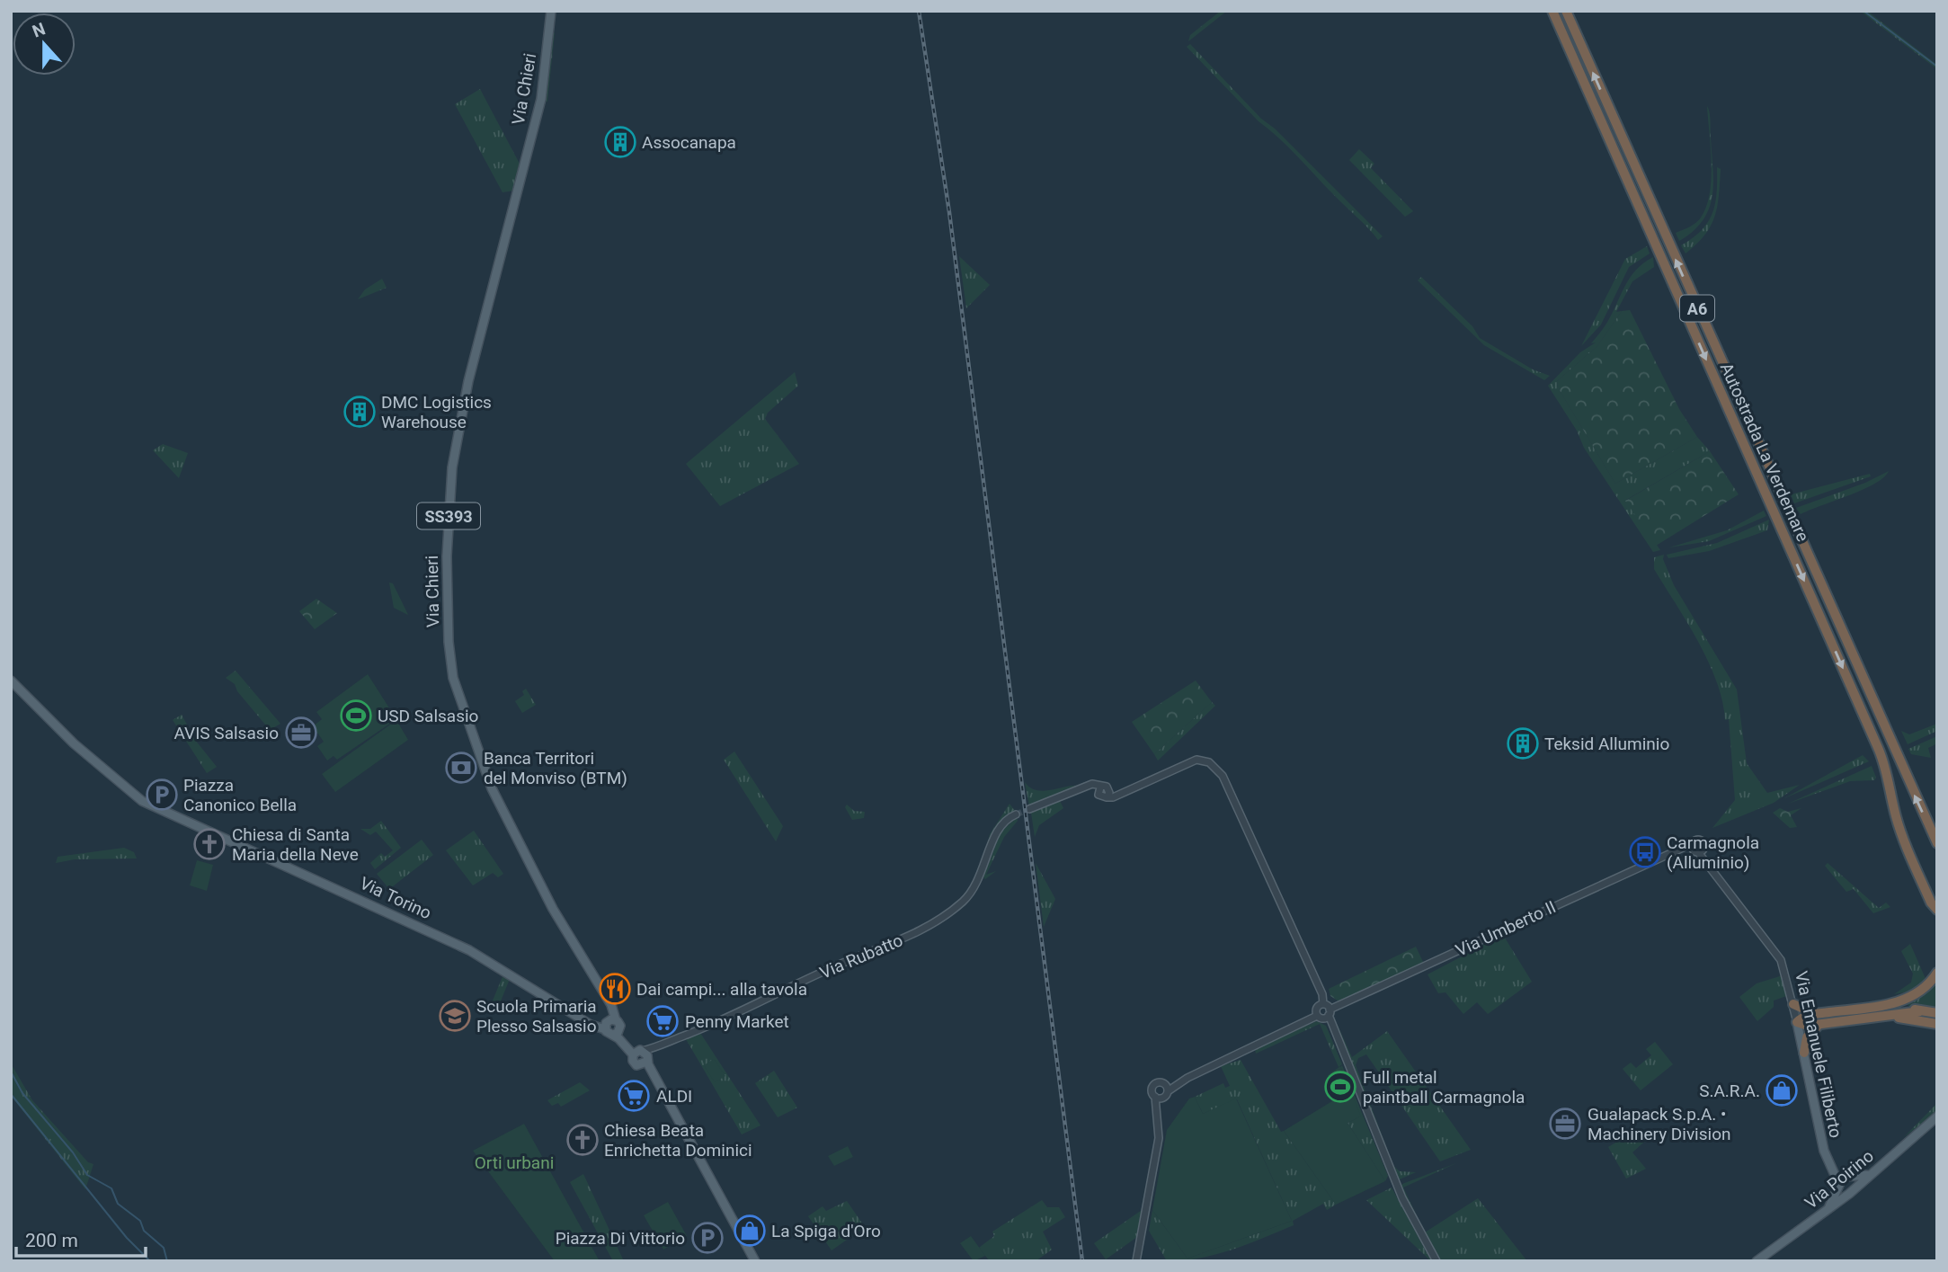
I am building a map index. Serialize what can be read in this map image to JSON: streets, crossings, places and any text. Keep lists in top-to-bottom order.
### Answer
{
  "streets": {
    "highway": ["A6", "Autostrada La Verdemare"],
    "main road": [
      "Via Chieri",
      "SS393",
      "Via Torino",
      "Via Emanuele Filiberto",
      "Via Poirino"
    ],
    "street": ["Via Umberto II", "Via Rubatto"]
  },
  "crossings": [
    ["Via Chieri", "Via Torino"],
    ["Via Chieri", "Via Rubatto"],
    ["Via Umberto II", "Via Emanuele Filiberto"]
  ],
  "parks": ["Orti urbani"],
  "places": {
    "building": ["Assocanapa", "DMC Logistics Warehouse", "Teksid Alluminio"],
    "sports": ["USD Salsasio", "Full metal paintball Carmagnola"],
    "office": ["AVIS Salsasio", "Gualapack S.p.A. • Machinery Division"],
    "bank": ["Banca Territori del Monviso (BTM)"],
    "parking": ["Piazza Canonico Bella", "Piazza Di Vittorio"],
    "church": ["Chiesa di Santa Maria della Neve", "Chiesa Beata Enrichetta Dominici"],
    "bus stop": ["Carmagnola (Alluminio)"],
    "restaurant": ["Dai campi... alla tavola"],
    "school or university": ["Scuola Primaria Plesso Salsasio"],
    "supermarket": ["Penny Market", "ALDI"],
    "shop": ["S.A.R.A.", "La Spiga d'Oro"]
  },
  "scale_bar": "200 m",
  "north": "top"
}
